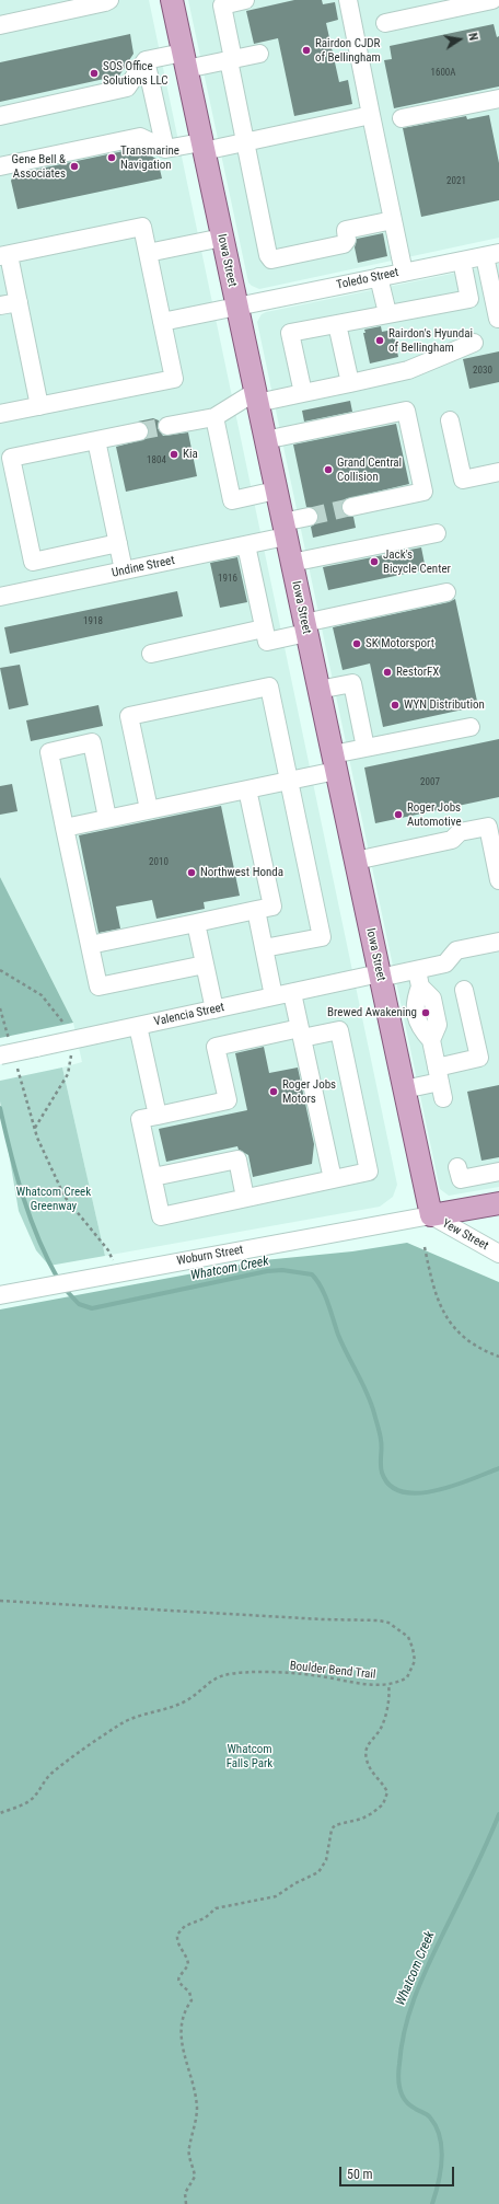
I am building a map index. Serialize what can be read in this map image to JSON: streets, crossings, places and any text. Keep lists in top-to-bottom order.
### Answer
{
  "streets": {
    "main road": ["Iowa Street", "Woburn Street"],
    "street": [
      "Toledo Street",
      "Undine Street",
      "Valencia Street",
      "Yew Street"
    ],
    "path": ["Boulder Bend Trail"]
  },
  "crossings": [
    ["Iowa Street", "Toledo Street"],
    ["Iowa Street", "Undine Street"],
    ["Iowa Street", "Valencia Street"],
    ["Iowa Street", "Yew Street"],
    ["Iowa Street", "Woburn Street"],
    ["Yew Street", "Woburn Street"]
  ],
  "water": ["Whatcom Creek"],
  "parks": ["Whatcom Creek Greenway", "Whatcom Falls Park"],
  "places": [
    "Rairdon CJDR of Bellingham",
    "SOS Office Solutions LLC",
    "Transmarine Navigation",
    "Gene Bell & Associates",
    "Rairdon's Hyundai of Bellingham",
    "Kia",
    "Grand Central Collision",
    "Jack's Bicycle Center",
    "SK Motorsport",
    "RestorFX",
    "WYN Distribution",
    "Roger Jobs Automotive",
    "Northwest Honda",
    "Brewed Awakening",
    "Roger Jobs Motors"
  ],
  "house_numbers": [
    "1600A",
    "2021",
    "2030",
    "1804",
    "1916",
    "1918",
    "2007",
    "2010"
  ],
  "scale_bar": "50 m",
  "north": "right"
}
